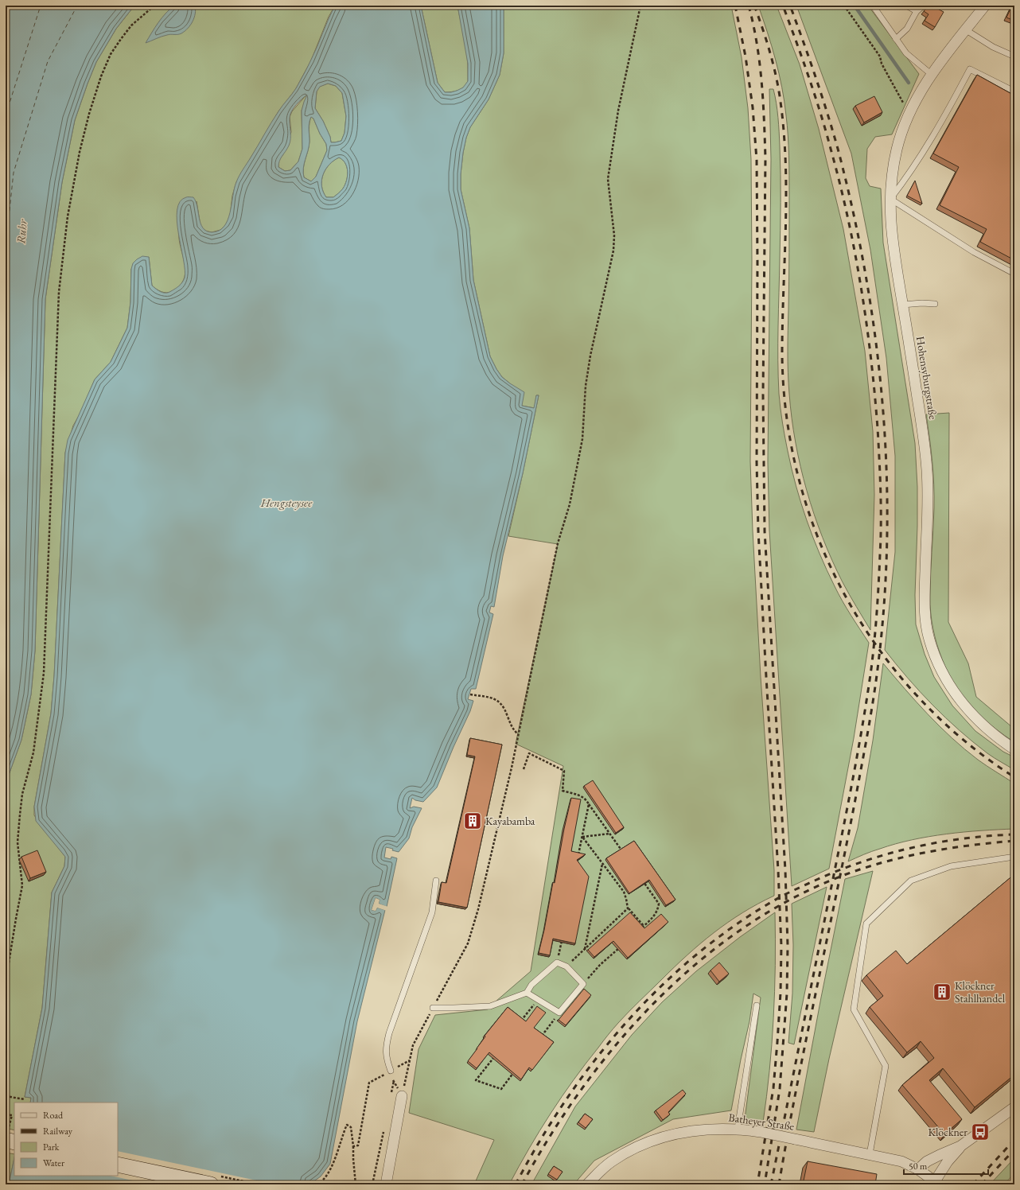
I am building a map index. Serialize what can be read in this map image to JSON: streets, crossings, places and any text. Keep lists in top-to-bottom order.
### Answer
{
  "streets": {
    "street": ["Hohensyburgstraße", "Batheyer Straße"]
  },
  "water": ["Ruhr", "Hengsteysee"],
  "places": {
    "building": ["Kayabamba", "Klöckner Stahlhandel"],
    "bus stop": ["Klöckner"]
  },
  "legend": [
    "Road",
    "Railway",
    "Park",
    "Water"
  ],
  "scale_bar": "50 m"
}
